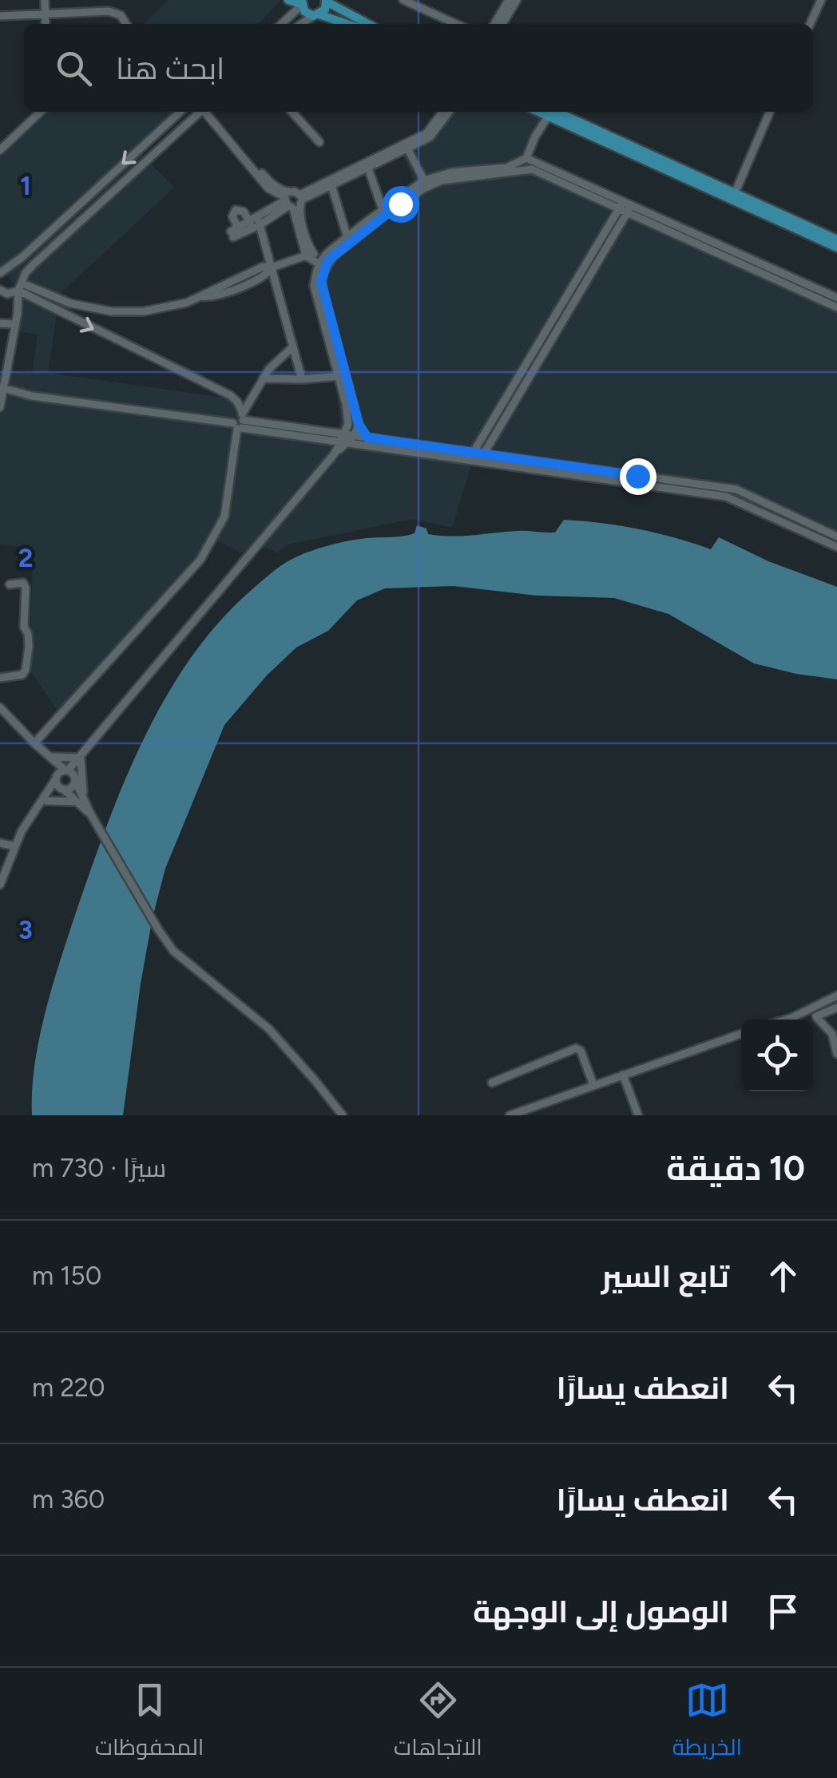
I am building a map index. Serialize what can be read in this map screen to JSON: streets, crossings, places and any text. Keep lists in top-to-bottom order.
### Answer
{
  "page": {
    "search": "ابحث هنا",
    "heading": ["10 دقيقة", "سيرًا · 730 m"],
    "list": [
      ["تابع السير", "150 m"],
      ["انعطف يسارًا", "220 m"],
      ["انعطف يسارًا", "360 m"],
      "الوصول إلى الوجهة"
    ],
    "nav": ["الخريطة", "الاتجاهات", "المحفوظات"]
  },
  "grid": {
    "rows": ["1", "2", "3"]
  }
}
